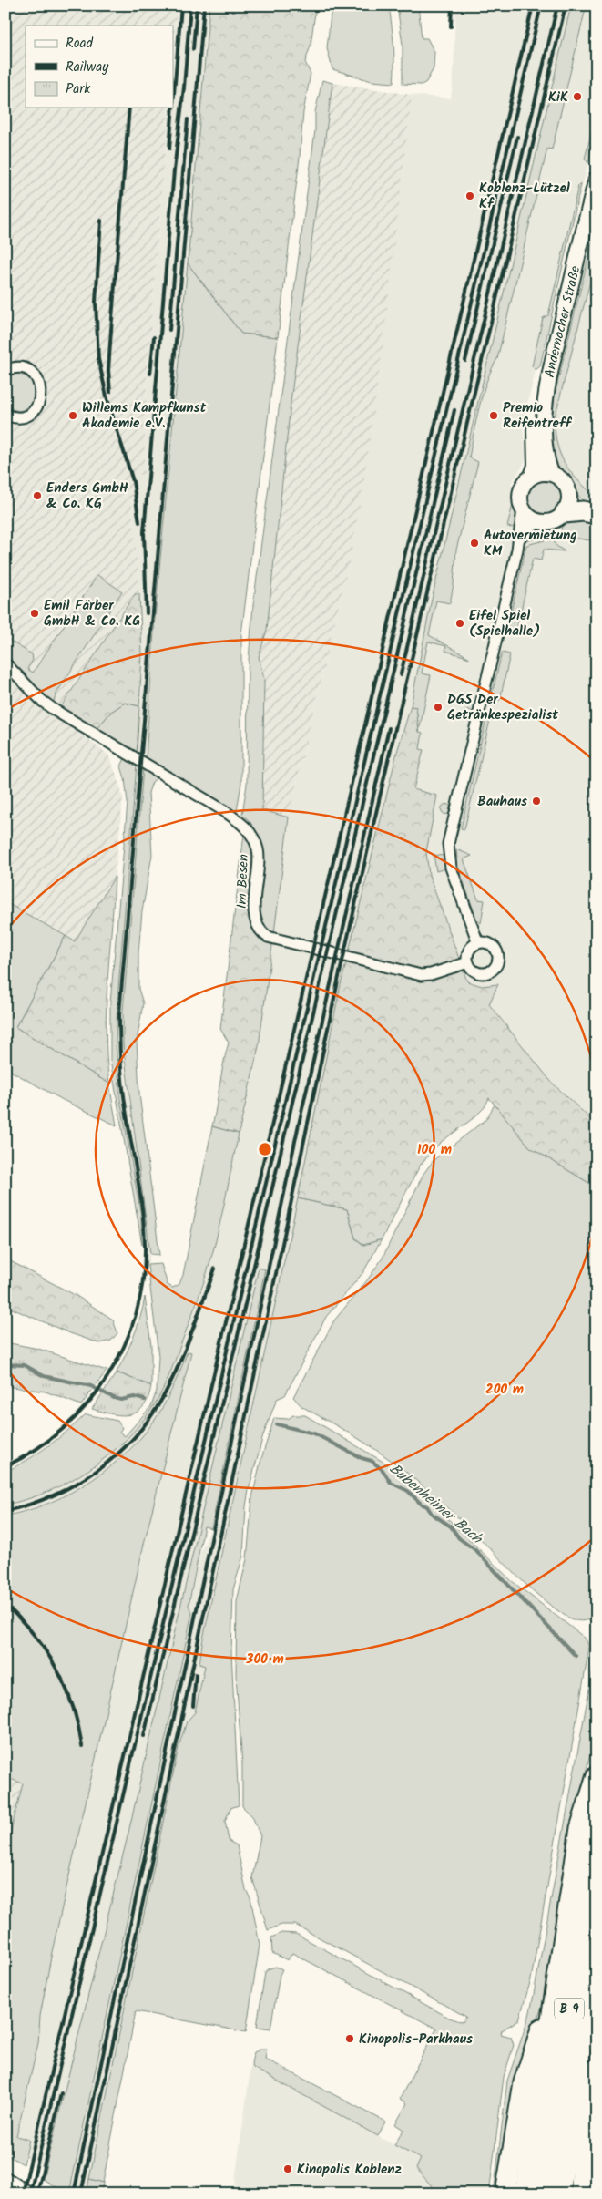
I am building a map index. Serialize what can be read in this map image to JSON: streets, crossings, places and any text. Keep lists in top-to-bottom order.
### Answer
{
  "streets": {
    "highway": ["B 9"],
    "street": ["Andernacher Straße", "Im Besen"]
  },
  "water": ["Bubenheimer Bach"],
  "places": [
    "KiK",
    "Koblenz-Lützel Kf",
    "Willems Kampfkunst Akademie e.V.",
    "Premio Reifentreff",
    "Enders GmbH & Co. KG",
    "Autovermietung KM",
    "Emil Färber GmbH & Co. KG",
    "Eifel Spiel (Spielhalle)",
    "DGS Der Getränkespezialist",
    "Bauhaus",
    "Kinopolis-Parkhaus",
    "Kinopolis Koblenz"
  ],
  "legend": ["Road", "Railway", "Park"],
  "rings": ["100 m", "200 m", "300 m"]
}
